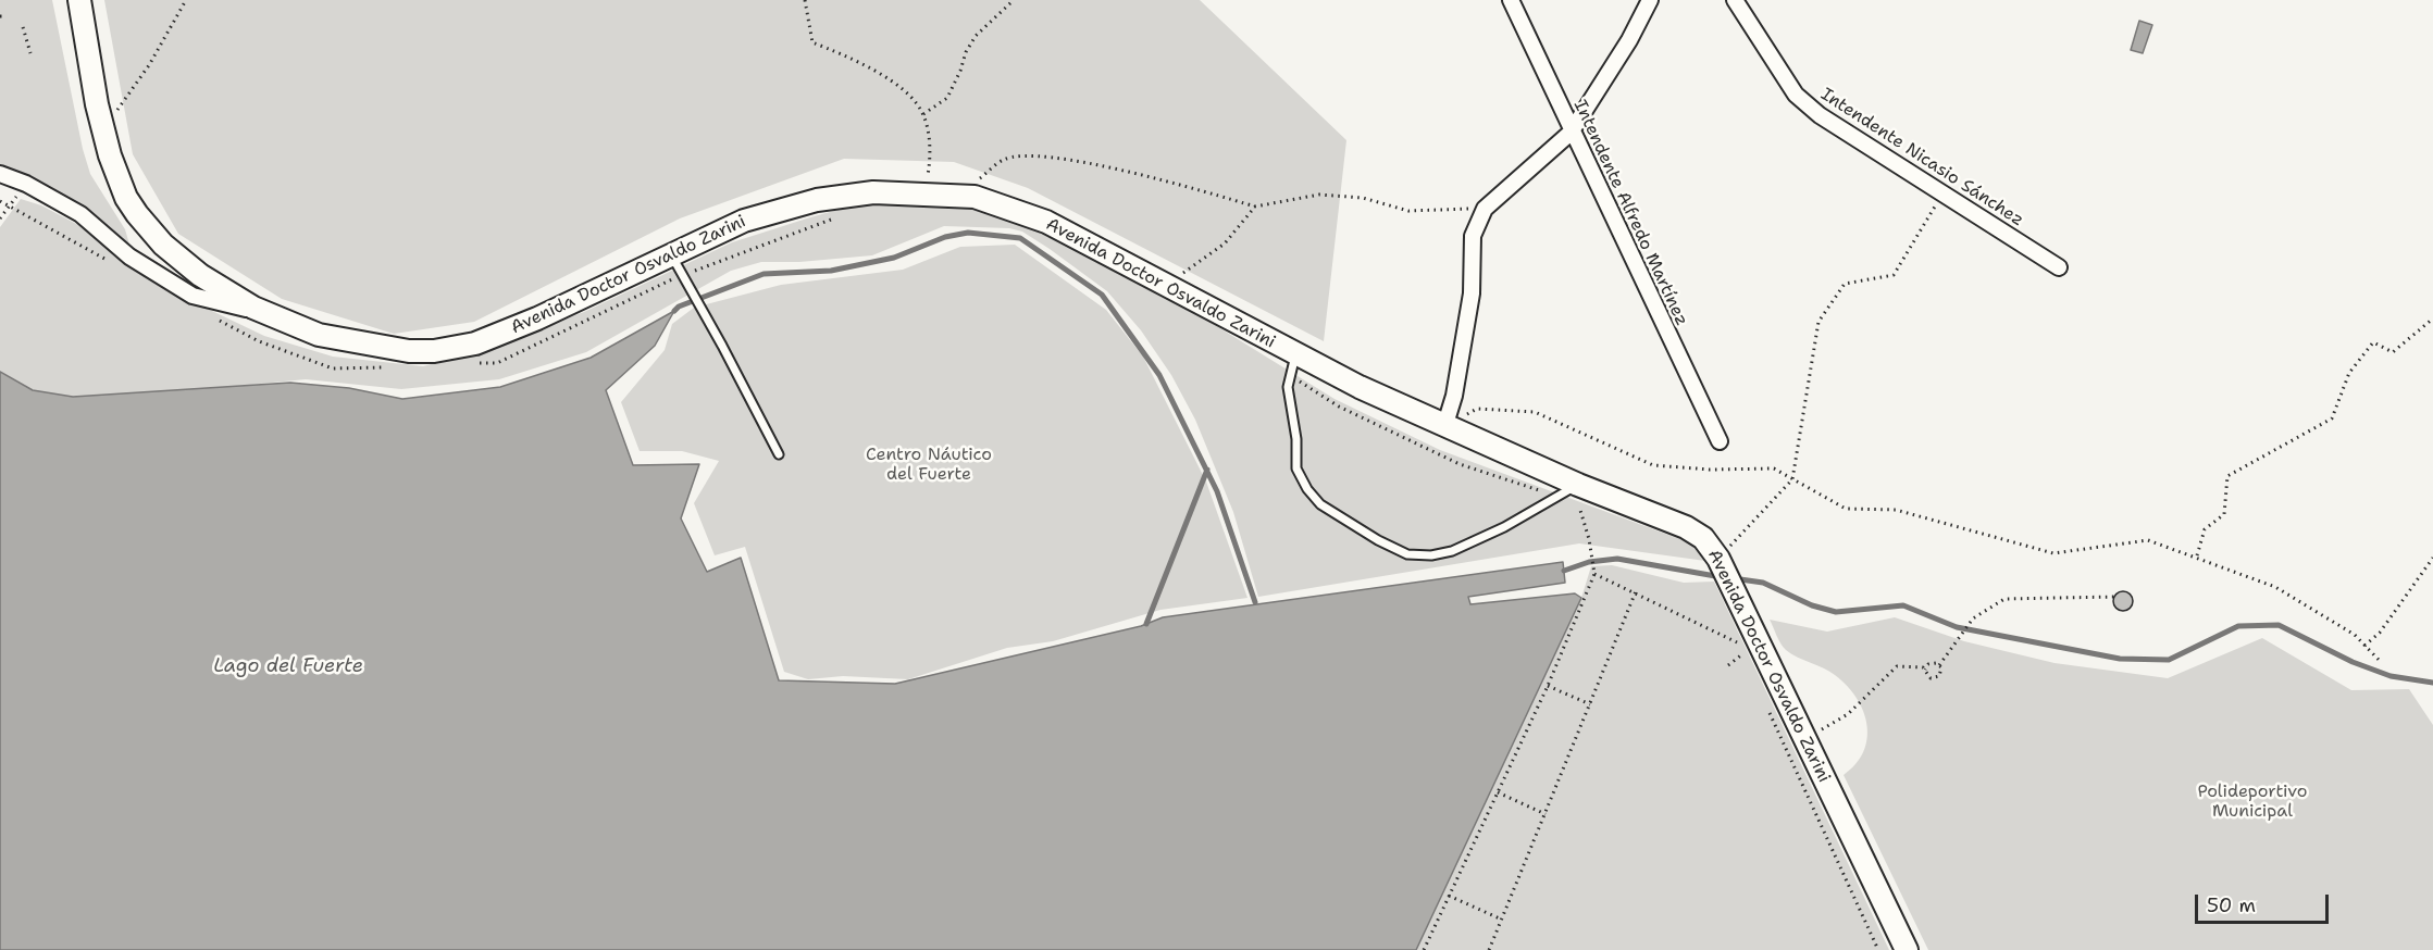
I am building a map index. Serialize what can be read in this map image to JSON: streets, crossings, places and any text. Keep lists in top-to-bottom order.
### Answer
{
  "streets": {
    "main road": ["Avenida Doctor Osvaldo Zarini"],
    "street": ["Intendente Nicasio Sánchez", "Intendente Alfredo Martínez"]
  },
  "water": ["Lago del Fuerte"],
  "parks": ["Centro Náutico del Fuerte", "Polideportivo Municipal"],
  "scale_bar": "50 m"
}
